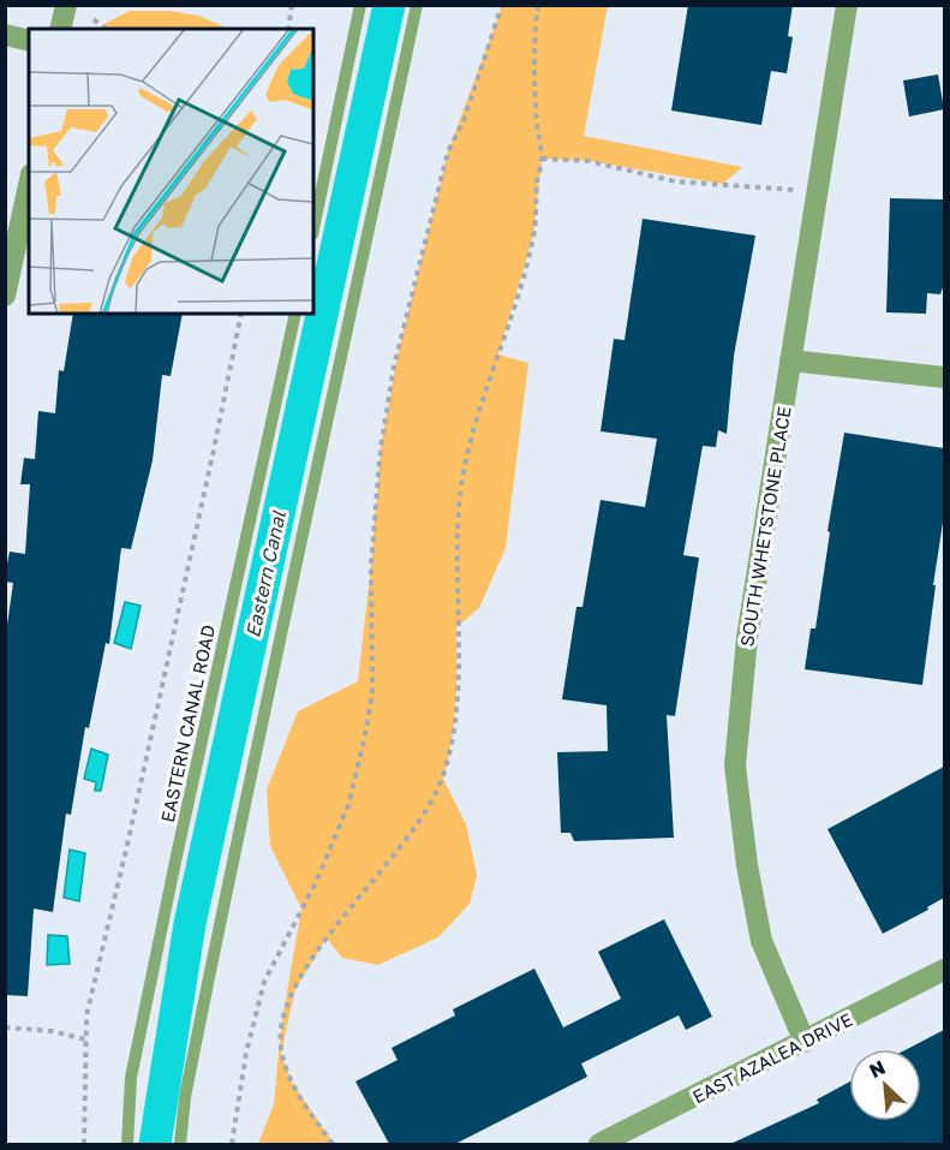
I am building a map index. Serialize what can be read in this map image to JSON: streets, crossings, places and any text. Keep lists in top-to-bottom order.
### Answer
{
  "streets": {
    "street": ["SOUTH WHETSTONE PLACE", "EAST AZALEA DRIVE"],
    "lane": ["EASTERN CANAL ROAD"]
  },
  "crossings": [
    ["SOUTH WHETSTONE PLACE", "EAST AZALEA DRIVE"]
  ],
  "water": ["Eastern Canal"],
  "north": "top left"
}
